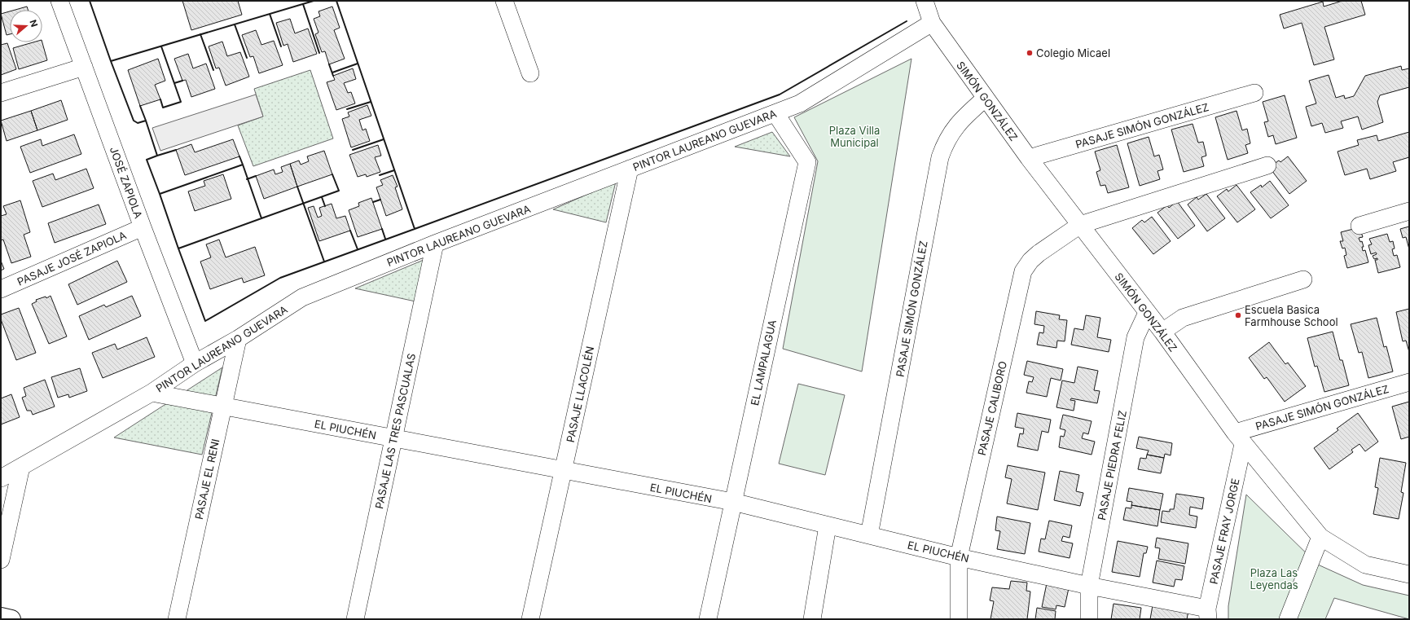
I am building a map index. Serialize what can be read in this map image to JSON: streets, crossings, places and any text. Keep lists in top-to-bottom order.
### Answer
{
  "streets": {
    "street": [
      "SIMÓN GONZÁLEZ",
      "PASAJE SIMÓN GONZÁLEZ",
      "PINTOR LAUREANO GUEVARA",
      "JOSÉ ZAPIOLA",
      "PASAJE JOSÉ ZAPIOLA",
      "EL LAMPALAGUA",
      "PASAJE LLACOLÉN",
      "PASAJE CALIBORO",
      "EL PIUCHÉN",
      "PASAJE LAS TRES PASCUALAS",
      "PASAJE PIEDRA FELIZ",
      "PASAJE EL RENI",
      "PASAJE FRAY JORGE"
    ]
  },
  "crossings": [
    ["SIMÓN GONZÁLEZ", "PASAJE SIMÓN GONZÁLEZ"],
    ["SIMÓN GONZÁLEZ", "PINTOR LAUREANO GUEVARA"],
    ["SIMÓN GONZÁLEZ", "PASAJE CALIBORO"],
    ["SIMÓN GONZÁLEZ", "PASAJE PIEDRA FELIZ"],
    ["SIMÓN GONZÁLEZ", "PASAJE FRAY JORGE"],
    ["PASAJE SIMÓN GONZÁLEZ", "EL PIUCHÉN"],
    ["PASAJE SIMÓN GONZÁLEZ", "PASAJE FRAY JORGE"],
    ["PINTOR LAUREANO GUEVARA", "JOSÉ ZAPIOLA"],
    ["PINTOR LAUREANO GUEVARA", "EL LAMPALAGUA"],
    ["PINTOR LAUREANO GUEVARA", "PASAJE LLACOLÉN"],
    ["PINTOR LAUREANO GUEVARA", "EL PIUCHÉN"],
    ["PINTOR LAUREANO GUEVARA", "PASAJE LAS TRES PASCUALAS"],
    ["PINTOR LAUREANO GUEVARA", "PASAJE EL RENI"],
    ["JOSÉ ZAPIOLA", "PASAJE JOSÉ ZAPIOLA"],
    ["EL LAMPALAGUA", "EL PIUCHÉN"],
    ["PASAJE LLACOLÉN", "EL PIUCHÉN"],
    ["PASAJE CALIBORO", "EL PIUCHÉN"],
    ["EL PIUCHÉN", "PASAJE LAS TRES PASCUALAS"],
    ["EL PIUCHÉN", "PASAJE PIEDRA FELIZ"],
    ["EL PIUCHÉN", "PASAJE EL RENI"],
    ["EL PIUCHÉN", "PASAJE FRAY JORGE"]
  ],
  "parks": ["Plaza Villa Municipal", "Plaza Las Leyendas"],
  "places": ["Colegio Micael", "Escuela Basica Farmhouse School"],
  "north": "right"
}
